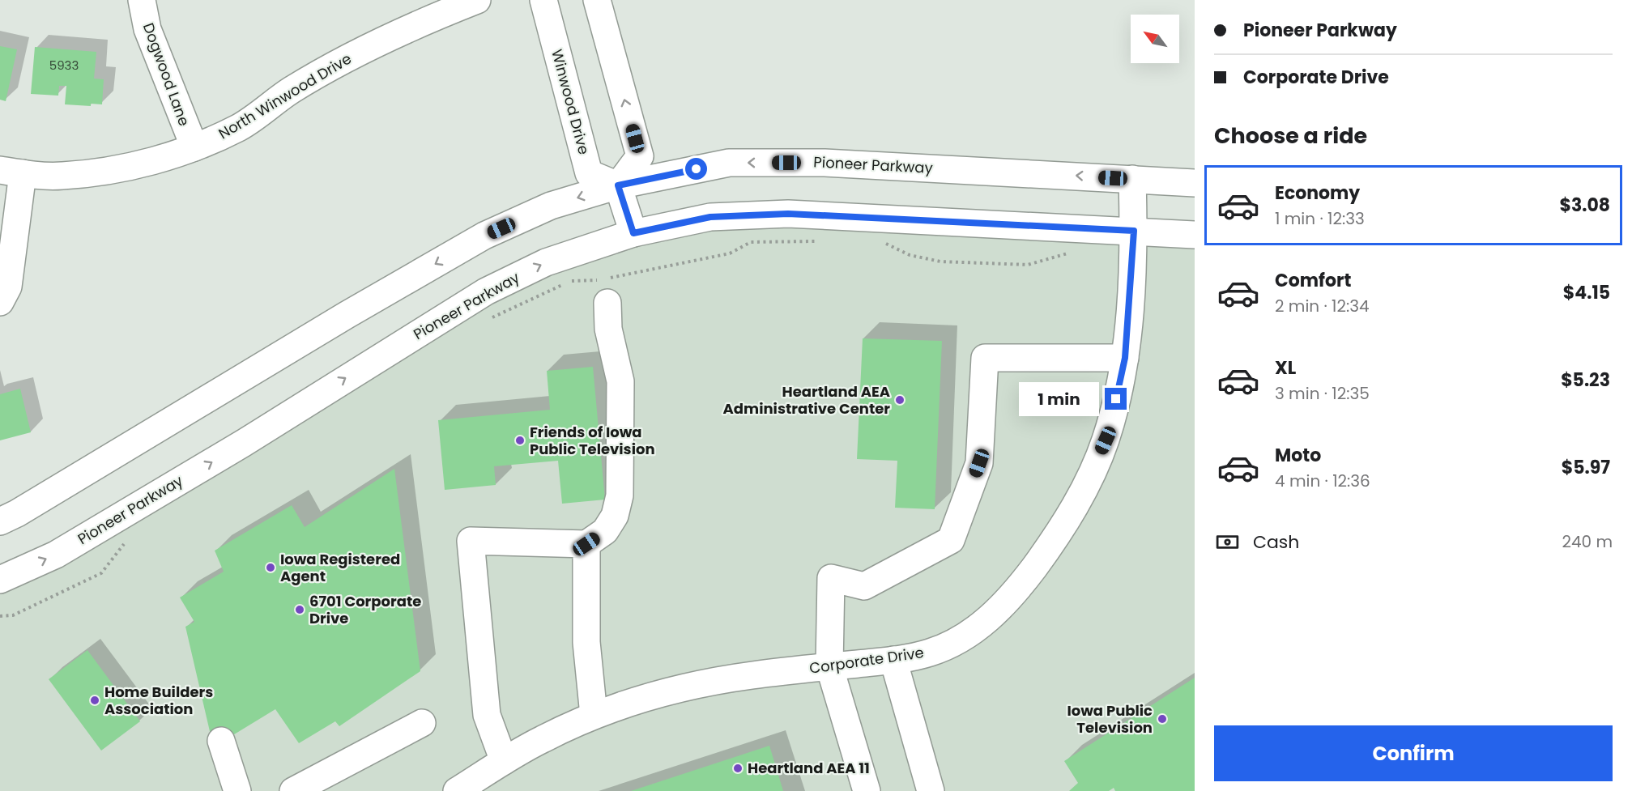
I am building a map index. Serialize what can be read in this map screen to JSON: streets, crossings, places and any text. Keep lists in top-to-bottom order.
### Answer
{
  "streets": {
    "street": [
      "Dogwood Lane",
      "North Winwood Drive",
      "Winwood Drive",
      "Pioneer Parkway",
      "Corporate Drive"
    ]
  },
  "crossings": [
    ["Dogwood Lane", "North Winwood Drive"],
    ["Winwood Drive", "Pioneer Parkway"],
    ["Pioneer Parkway", "Corporate Drive"]
  ],
  "places": [
    "Heartland AEA Administrative Center",
    "Friends of Iowa Public Television",
    "Iowa Registered Agent",
    "6701 Corporate Drive",
    "Home Builders Association",
    "Iowa Public Television",
    "Heartland AEA 11"
  ],
  "house_numbers": ["5933"],
  "north": "top left",
  "page": {
    "banner": ["Pioneer Parkway", "Corporate Drive"],
    "heading": "Choose a ride",
    "list": [
      {
        "name": "Economy",
        "note": "1 min · 12:33",
        "value": "$3.08"
      },
      {
        "name": "Comfort",
        "note": "2 min · 12:34",
        "value": "$4.15"
      },
      {
        "name": "XL",
        "note": "3 min · 12:35",
        "value": "$5.23"
      },
      {
        "name": "Moto",
        "note": "4 min · 12:36",
        "value": "$5.97"
      }
    ],
    "bubble": "1 min",
    "pay": ["Cash", "240 m"],
    "buttons": "Confirm"
  }
}
